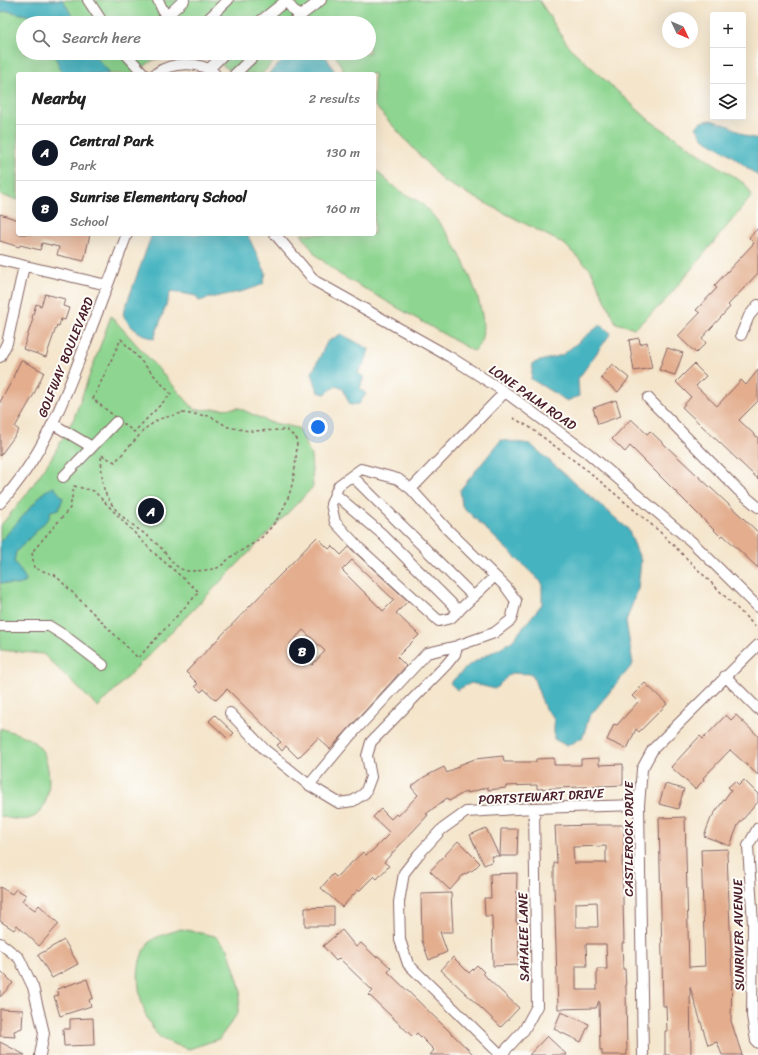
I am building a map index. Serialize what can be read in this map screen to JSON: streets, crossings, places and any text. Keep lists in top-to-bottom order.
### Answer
{
  "streets": {
    "street": [
      "GOLFWAY BOULEVARD",
      "LONE PALM ROAD",
      "PORTSTEWART DRIVE",
      "CASTLEROCK DRIVE",
      "SUNRIVER AVENUE",
      "SAHALEE LANE"
    ]
  },
  "crossings": [
    ["PORTSTEWART DRIVE", "CASTLEROCK DRIVE"],
    ["PORTSTEWART DRIVE", "SAHALEE LANE"]
  ],
  "north": "bottom right",
  "page": {
    "map_buttons": ["+", "−"],
    "search": "Search here",
    "heading": ["Nearby", "2 results"],
    "list": [
      {
        "mark": "A",
        "name": "Central Park",
        "note": "Park",
        "value": "130 m"
      },
      {
        "mark": "B",
        "name": "Sunrise Elementary School",
        "note": "School",
        "value": "160 m"
      }
    ],
    "pins": ["A", "B"]
  }
}
